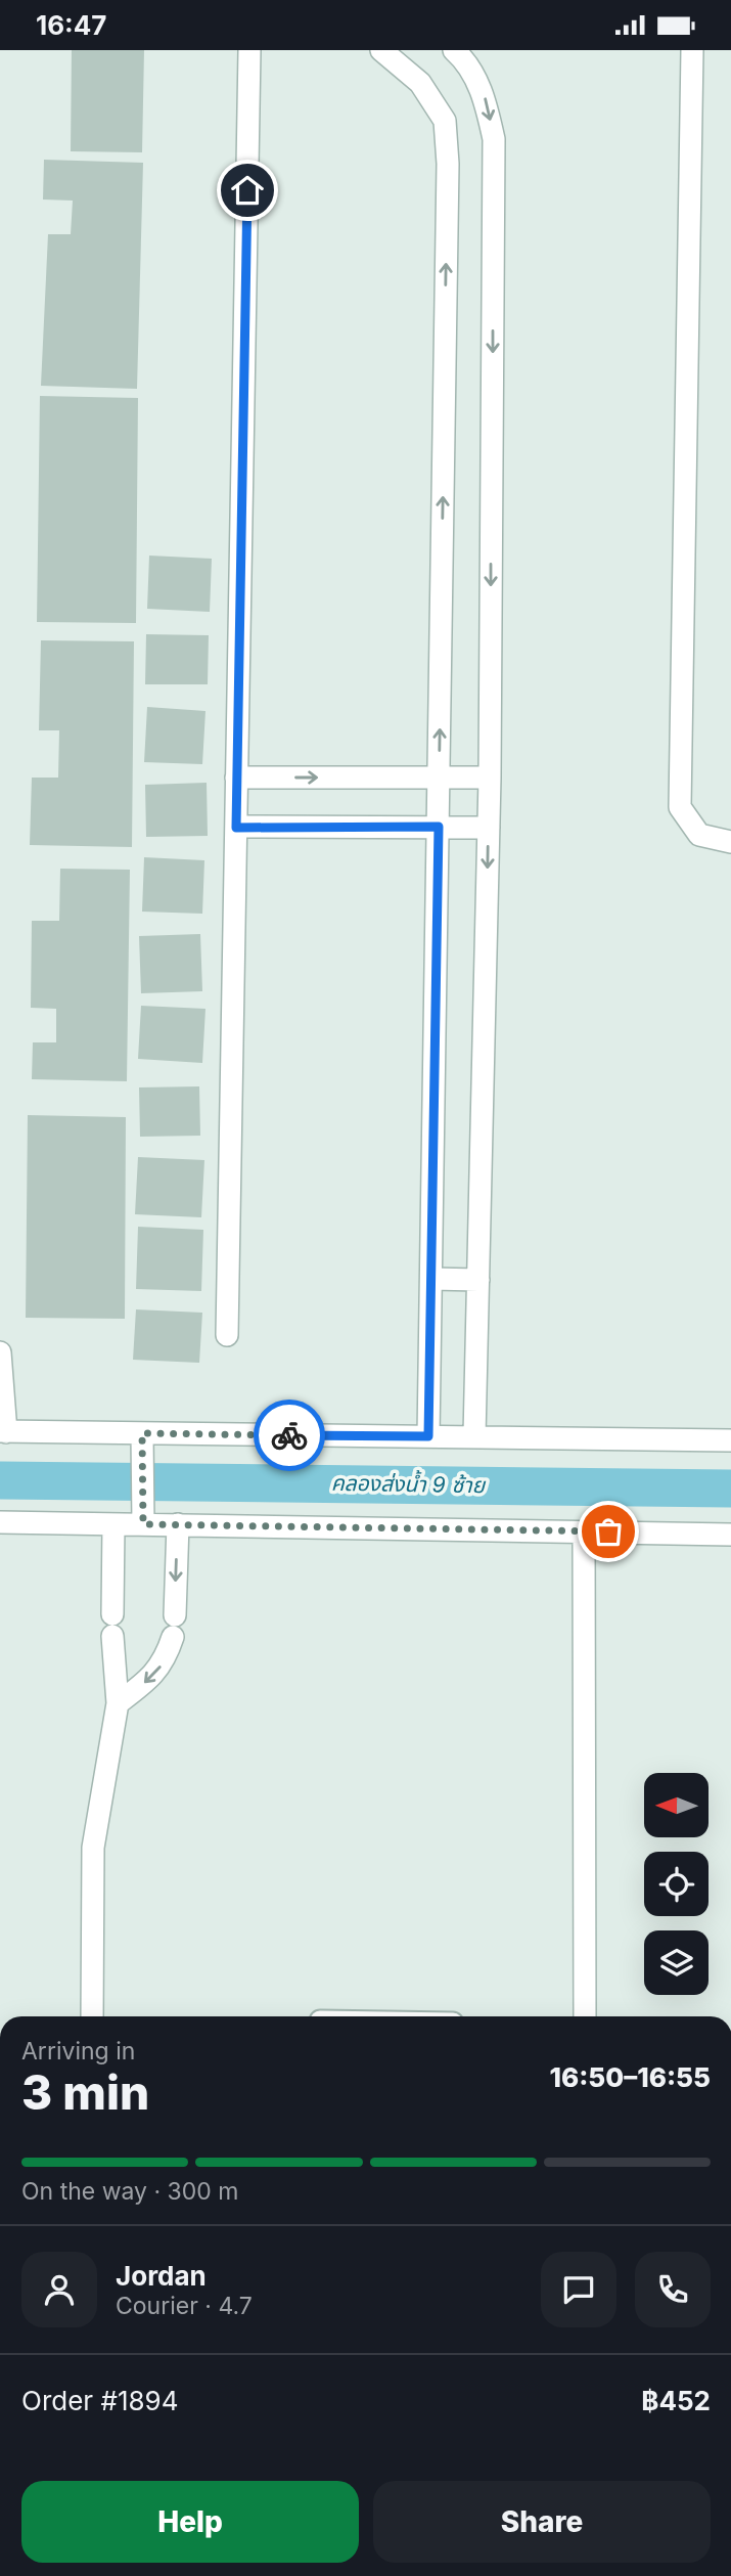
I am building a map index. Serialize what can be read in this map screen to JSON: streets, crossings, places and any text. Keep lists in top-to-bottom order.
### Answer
{
  "water": ["คลองส่งน้ำ 9 ซ้าย"],
  "north": "left",
  "page": {
    "status": "16:47",
    "heading": ["3 min", "Arriving in", "16:50–16:55"],
    "panel": [
      "Jordan",
      "Courier · 4.7",
      "Order #1894",
      "฿452"
    ],
    "bar": "On the way · 300 m",
    "buttons": ["Help", "Share"]
  }
}
